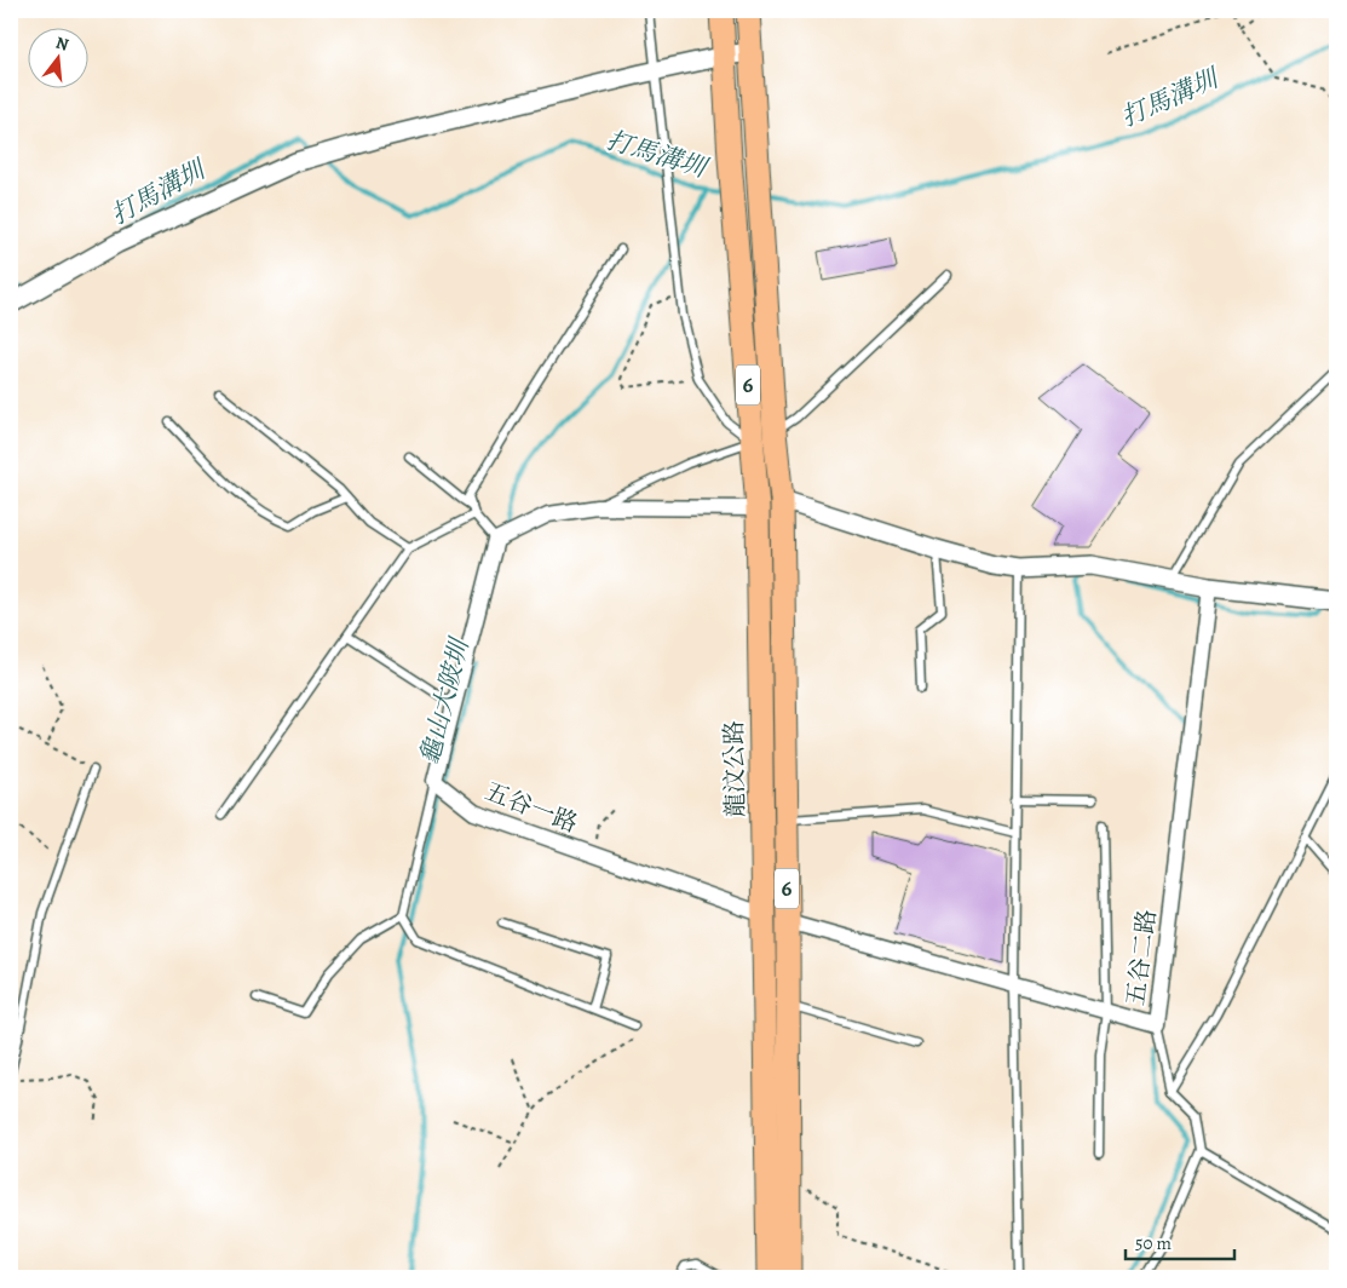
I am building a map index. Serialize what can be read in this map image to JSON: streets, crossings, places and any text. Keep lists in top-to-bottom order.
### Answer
{
  "streets": {
    "main road": ["6", "龍汶公路"],
    "street": ["五谷一路", "五谷二路"]
  },
  "crossings": [
    ["6", "龍汶公路"],
    ["龍汶公路", "五谷一路"],
    ["龍汶公路", "五谷二路"]
  ],
  "water": ["打馬溝圳", "龜山大陂圳"],
  "scale_bar": "50 m",
  "north": "top"
}
